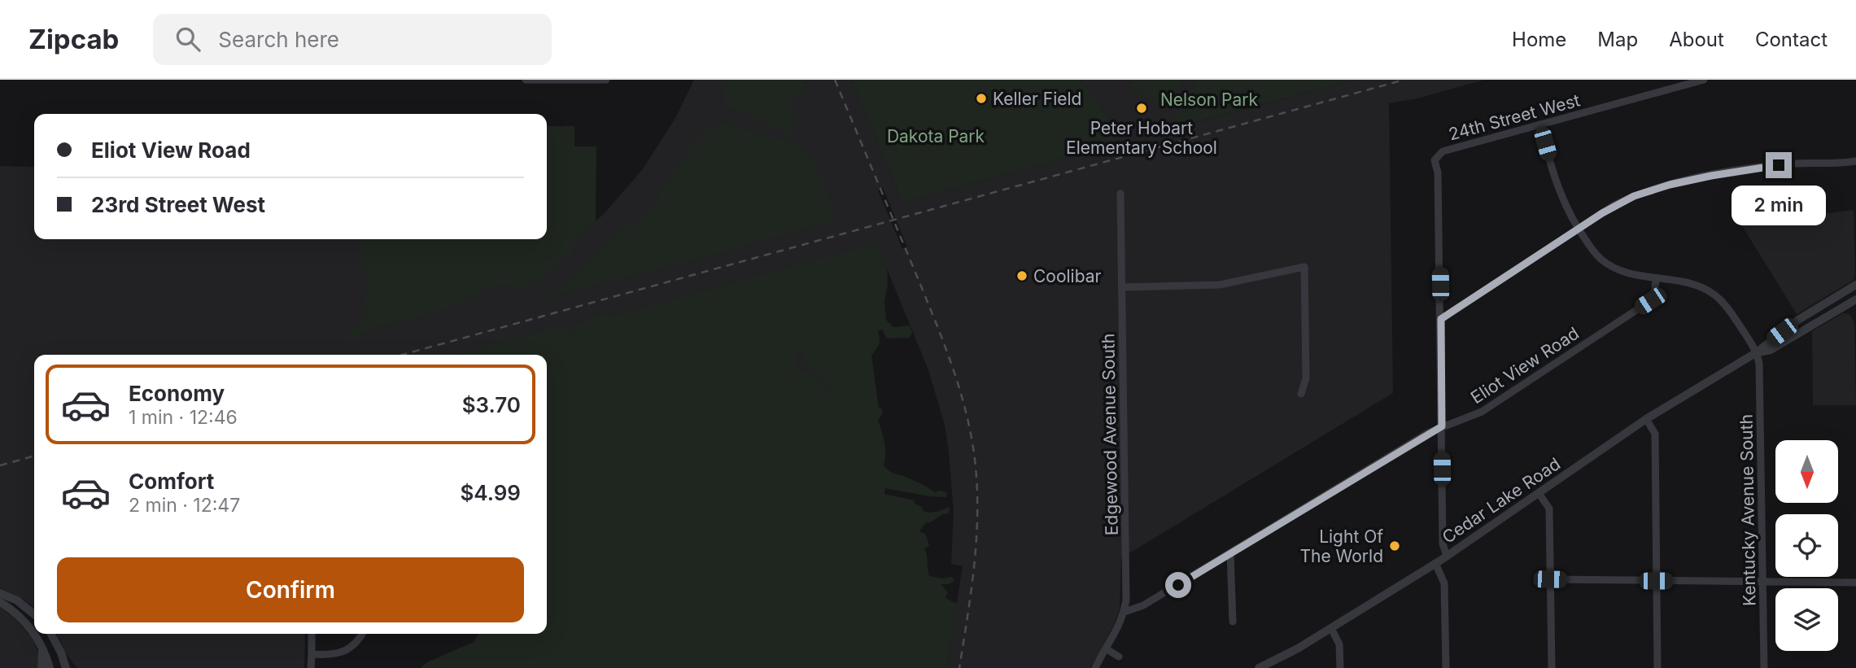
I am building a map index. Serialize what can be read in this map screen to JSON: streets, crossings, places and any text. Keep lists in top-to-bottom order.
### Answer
{
  "streets": {
    "street": [
      "24th Street West",
      "Eliot View Road",
      "Edgewood Avenue South",
      "Cedar Lake Road",
      "Kentucky Avenue South"
    ]
  },
  "crossings": [
    ["Eliot View Road", "Edgewood Avenue South"],
    ["Cedar Lake Road", "Kentucky Avenue South"]
  ],
  "parks": ["Nelson Park", "Dakota Park"],
  "places": [
    "Keller Field",
    "Peter Hobart Elementary School",
    "Coolibar",
    "Light Of The World"
  ],
  "north": "bottom",
  "page": {
    "header": "Zipcab",
    "search": "Search here",
    "nav": [
      "Home",
      "Map",
      "About",
      "Contact"
    ],
    "banner": ["Eliot View Road", "23rd Street West"],
    "bubble": "2 min",
    "list": [
      {
        "name": "Economy",
        "note": "1 min · 12:46",
        "value": "$3.70"
      },
      {
        "name": "Comfort",
        "note": "2 min · 12:47",
        "value": "$4.99"
      }
    ],
    "buttons": "Confirm"
  }
}
